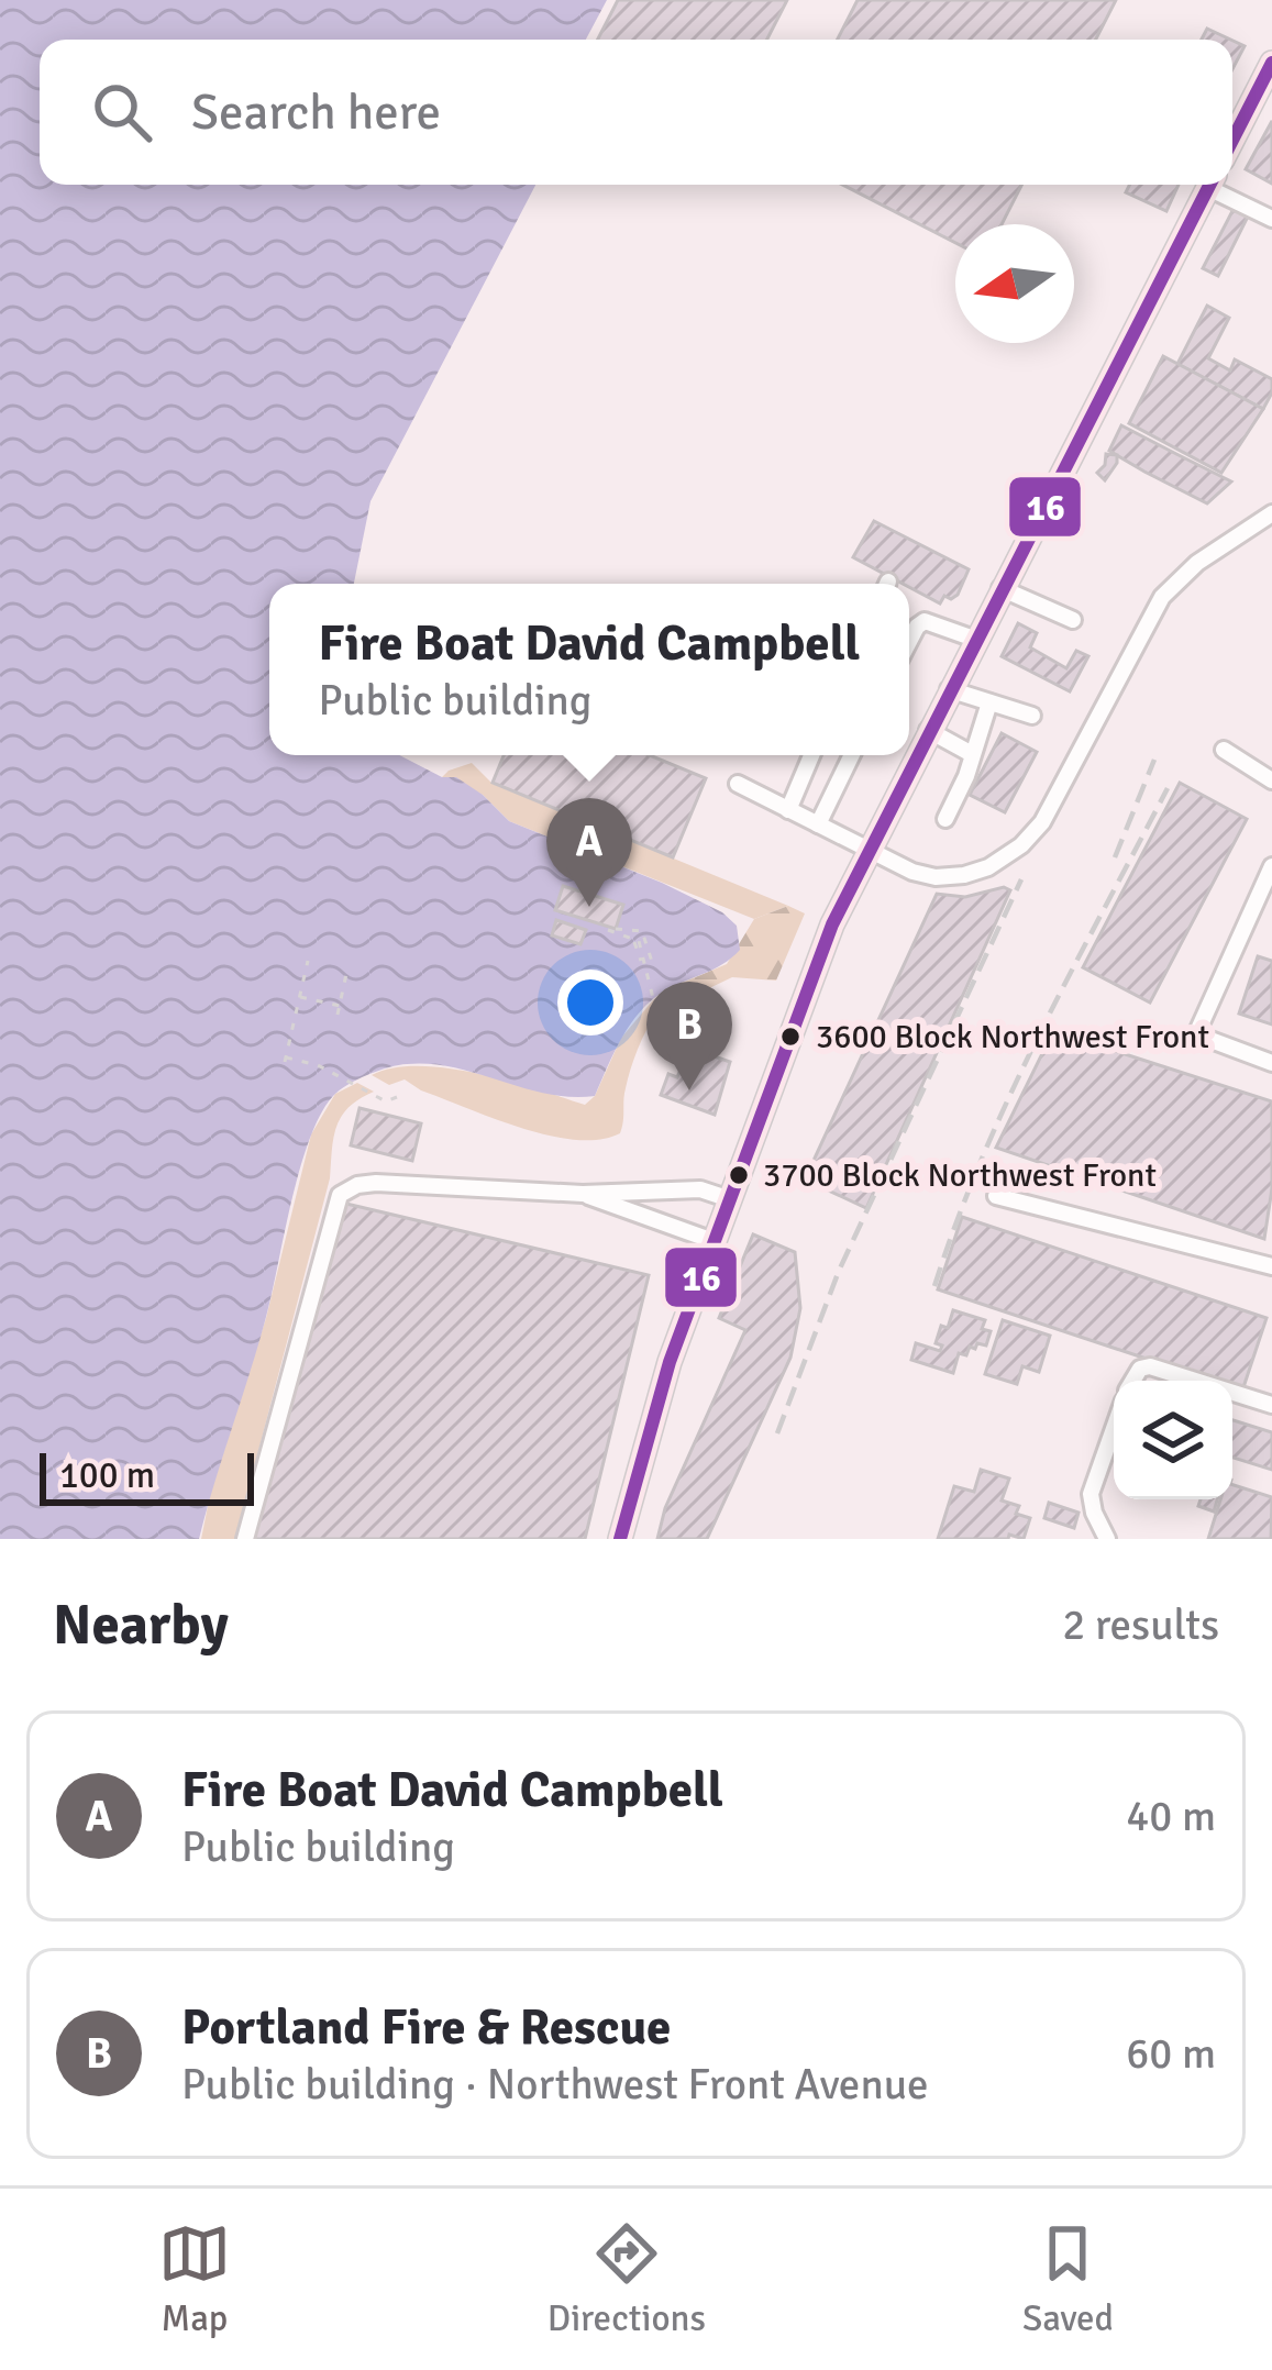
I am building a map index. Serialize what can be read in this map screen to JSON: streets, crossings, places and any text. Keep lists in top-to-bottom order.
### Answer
{
  "places": ["3600 Block Northwest Front", "3700 Block Northwest Front"],
  "lines": ["transit line 16"],
  "scale_bar": "100 m",
  "north": "left",
  "page": {
    "search": "Search here",
    "popup": ["Fire Boat David Campbell", "Public building"],
    "pins": ["A", "B"],
    "scale": "100 m",
    "heading": ["Nearby", "2 results"],
    "list": [
      {
        "mark": "A",
        "name": "Fire Boat David Campbell",
        "note": "Public building",
        "value": "40 m"
      },
      {
        "mark": "B",
        "name": "Portland Fire & Rescue",
        "note": "Public building · Northwest Front Avenue",
        "value": "60 m"
      }
    ],
    "nav": ["Map", "Directions", "Saved"]
  }
}
